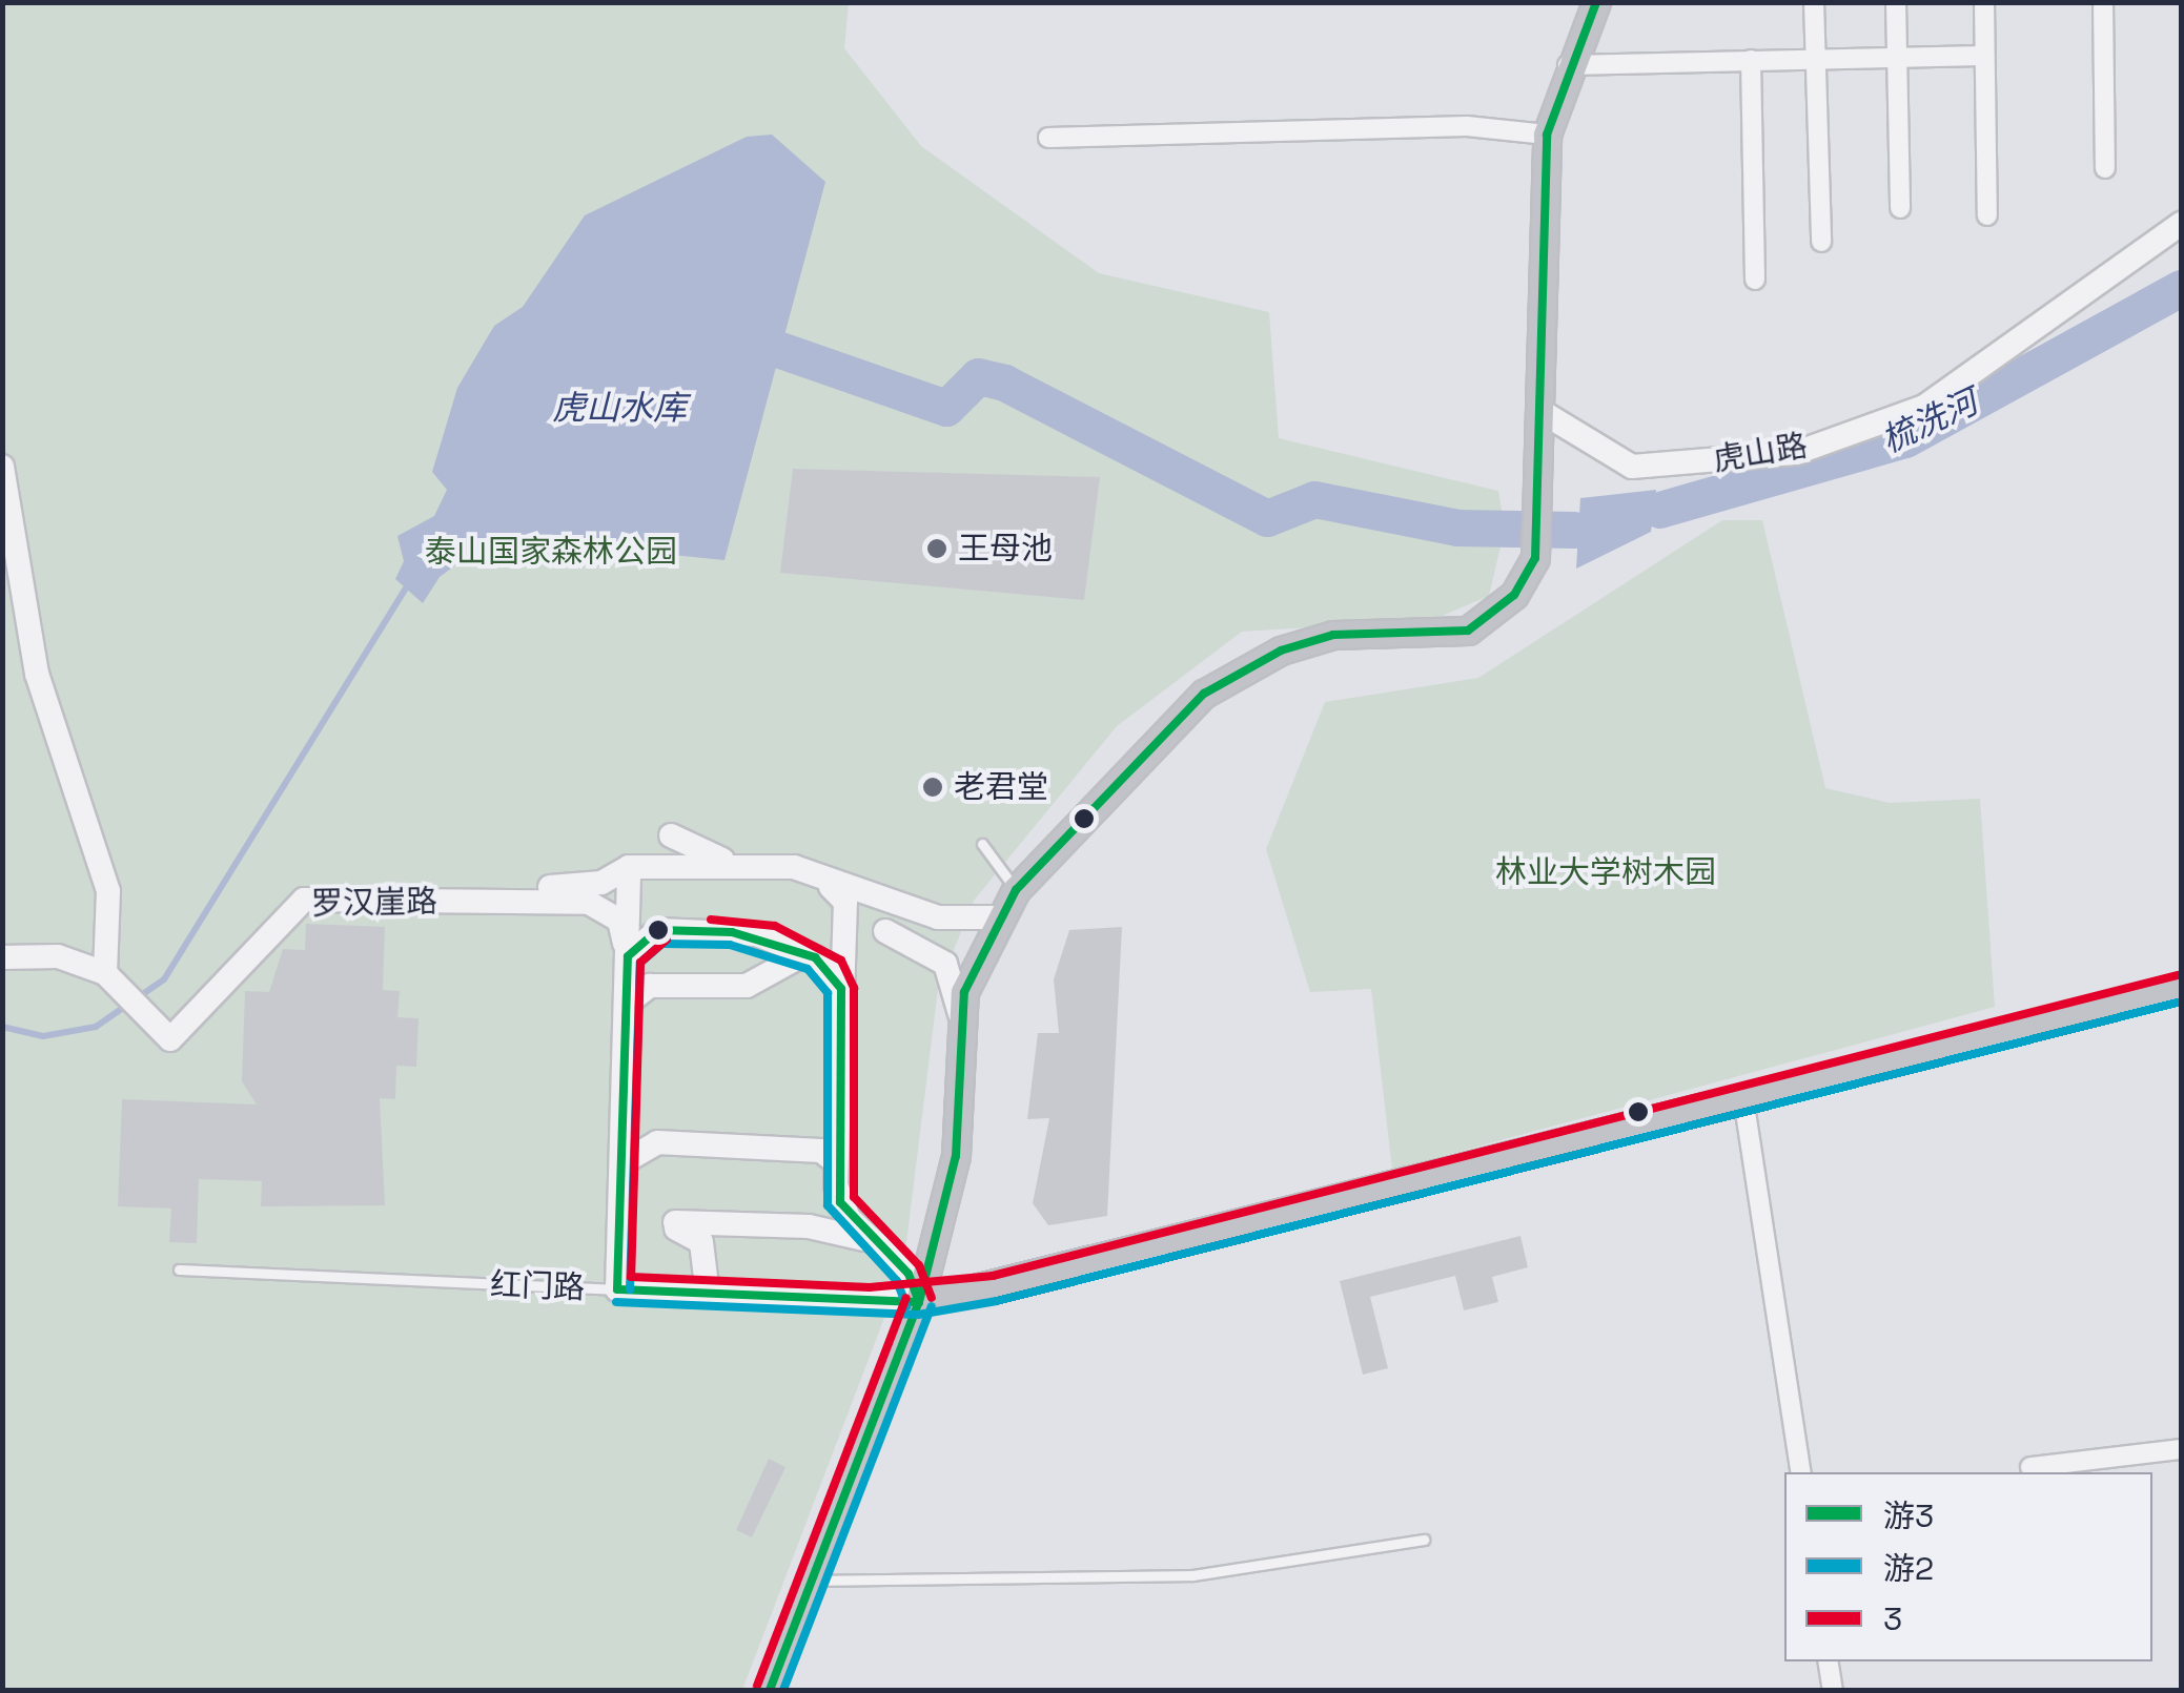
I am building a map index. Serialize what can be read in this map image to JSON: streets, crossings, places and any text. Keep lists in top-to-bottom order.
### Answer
{
  "streets": {
    "main road": ["红门路"],
    "street": ["虎山路", "罗汉崖路"]
  },
  "water": ["虎山水库", "梳洗河"],
  "parks": ["泰山国家森林公园", "林业大学树木园"],
  "places": ["王母池", "老君堂"],
  "lines": ["transit line 游3", "transit line 3", "transit line 游2"],
  "legend": ["游3", "游2", "3"]
}
